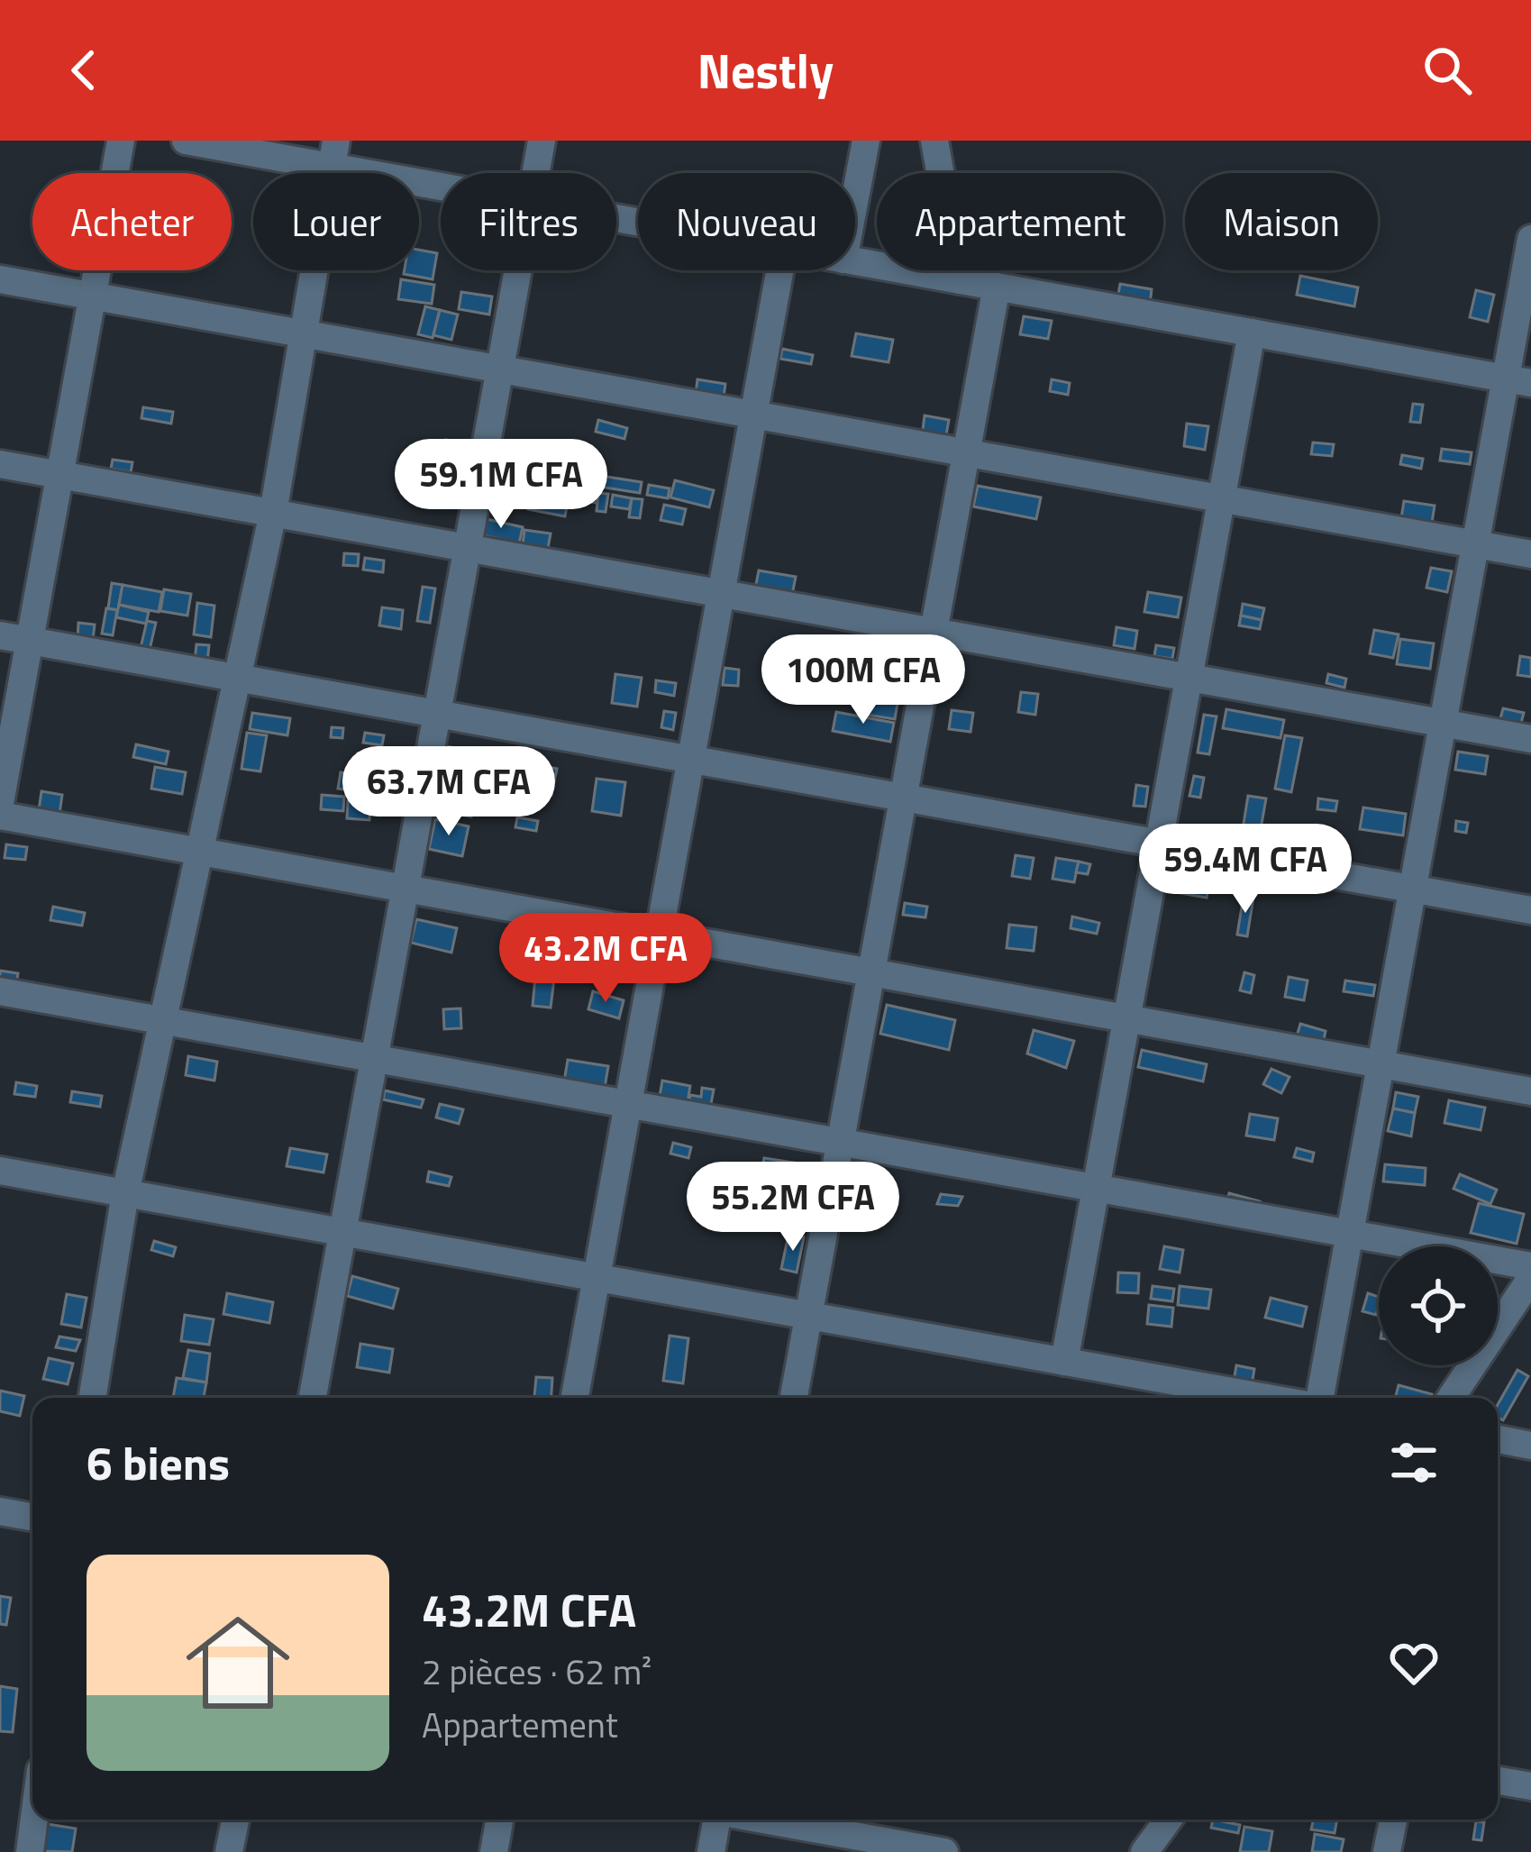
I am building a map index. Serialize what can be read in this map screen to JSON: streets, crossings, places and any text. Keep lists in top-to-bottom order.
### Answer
{
  "page": {
    "header": "Nestly",
    "chip": [
      "Acheter",
      "Louer",
      "Filtres",
      "Nouveau",
      "Appartement",
      "Maison"
    ],
    "price": [
      "59.1M CFA",
      "100M CFA",
      "63.7M CFA",
      "59.4M CFA",
      "43.2M CFA",
      "55.2M CFA"
    ],
    "heading": "6 biens",
    "list": [
      {
        "name": "43.2M CFA",
        "note": "2 pièces · 62 m² · Appartement"
      }
    ]
  }
}
